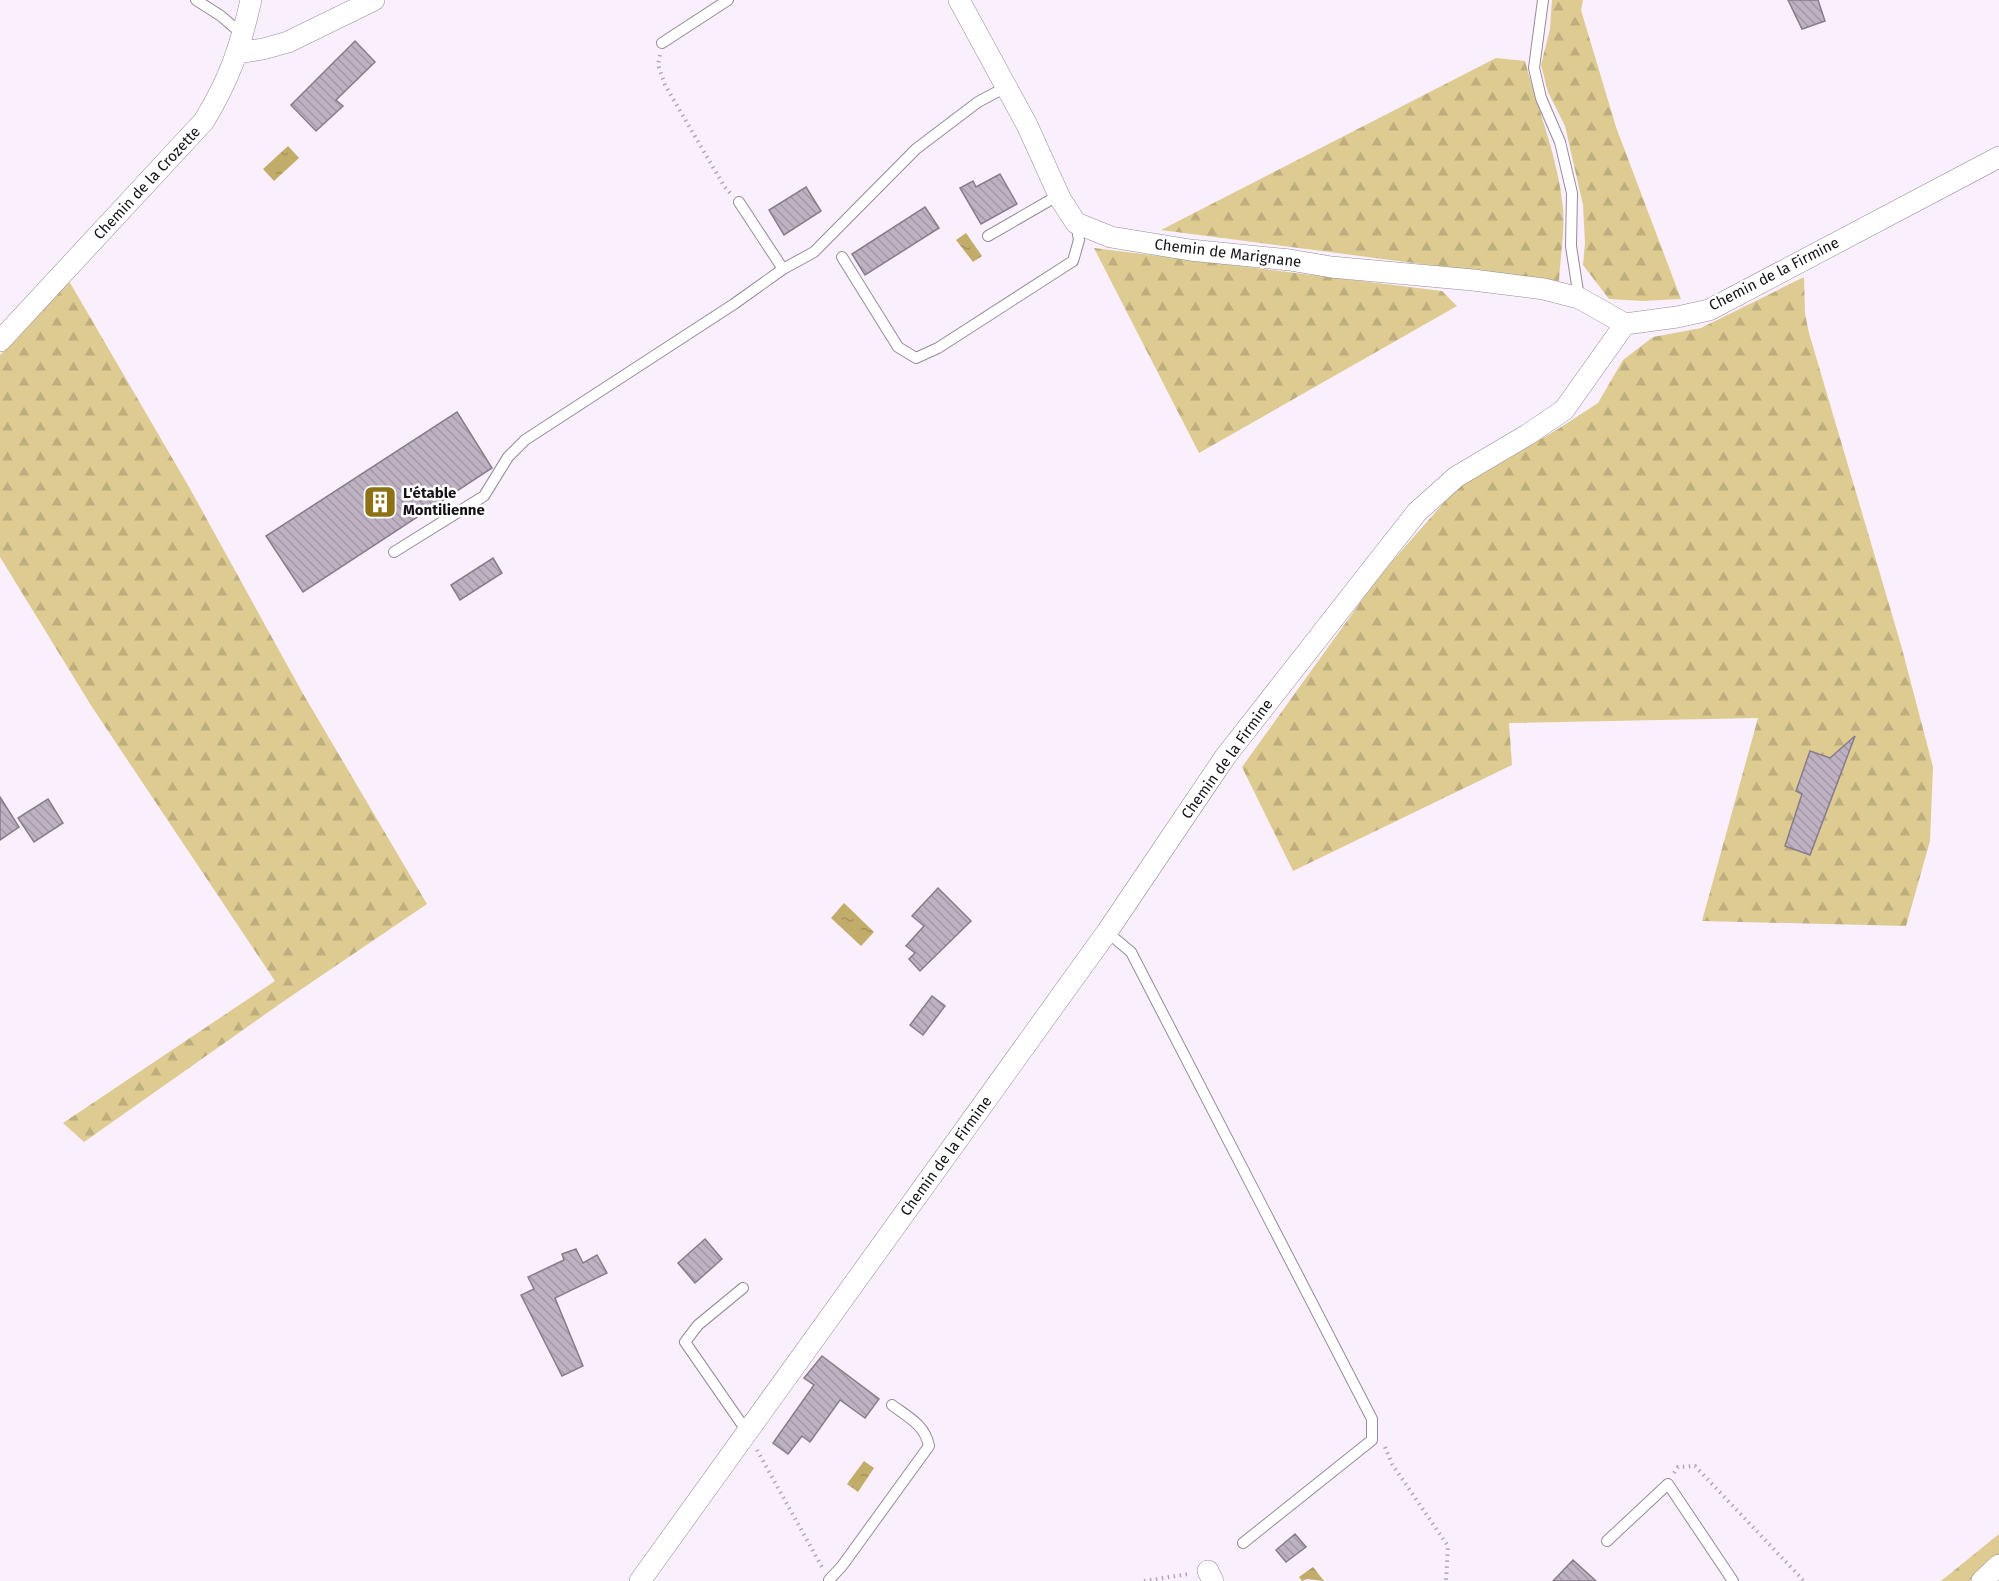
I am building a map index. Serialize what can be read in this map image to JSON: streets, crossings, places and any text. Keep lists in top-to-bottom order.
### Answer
{
  "streets": {
    "street": ["Chemin de la Crozette", "Chemin de Marignane", "Chemin de la Firmine"]
  },
  "crossings": [
    ["Chemin de Marignane", "Chemin de la Firmine"]
  ],
  "places": {
    "building": ["L'étable Montilienne"]
  }
}
